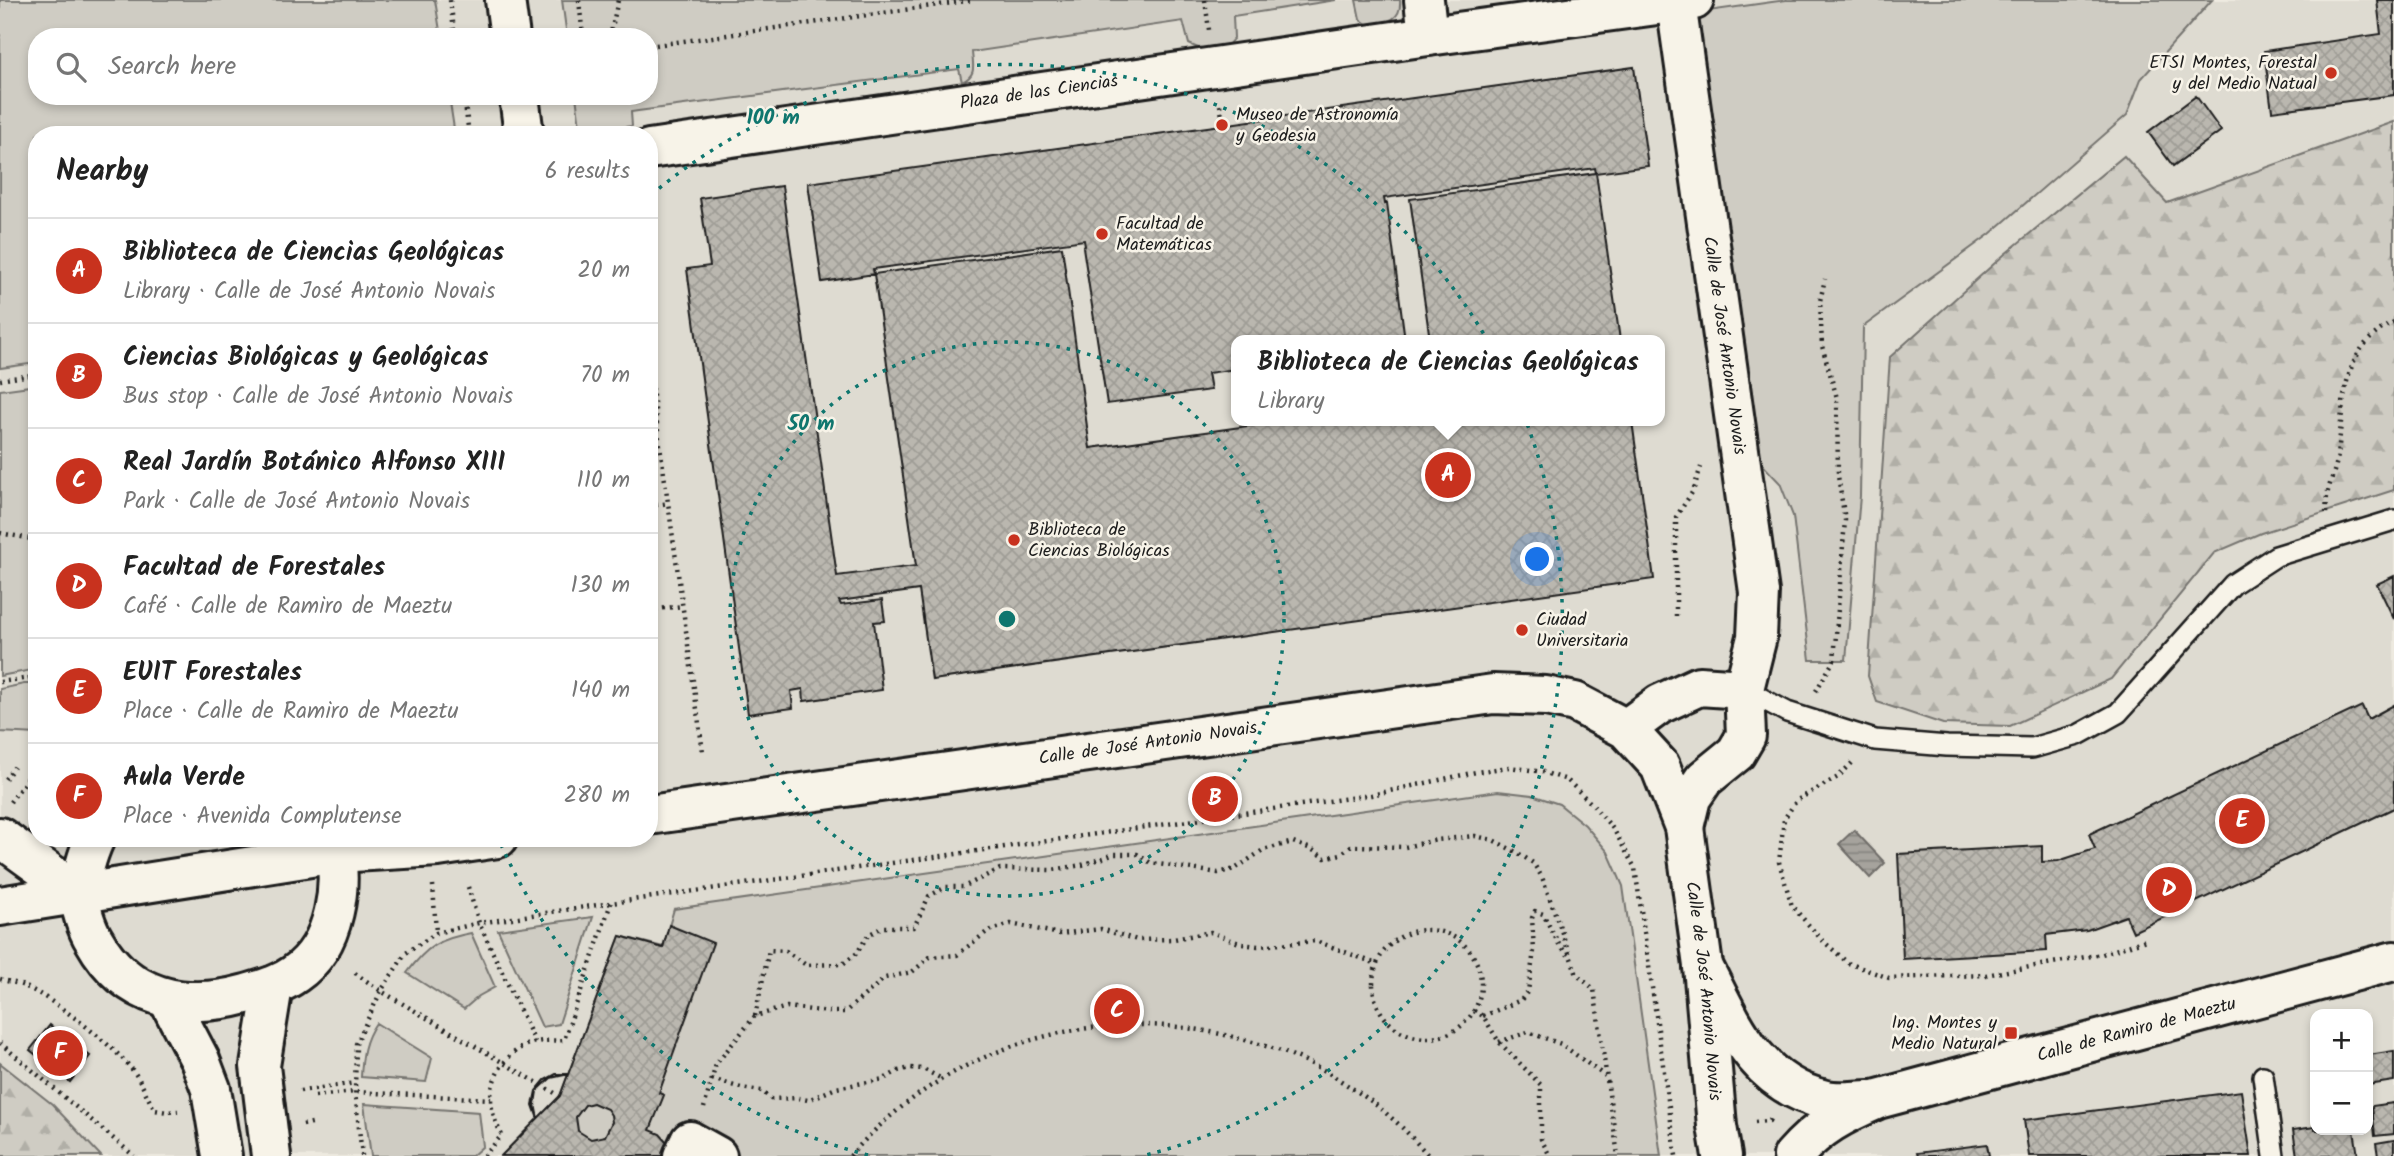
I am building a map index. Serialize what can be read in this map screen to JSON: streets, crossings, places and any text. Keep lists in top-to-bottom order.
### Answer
{
  "streets": {
    "street": ["Plaza de las Ciencias", "Calle de José Antonio Novais", "Calle de Ramiro de Maeztu"]
  },
  "crossings": [
    ["Plaza de las Ciencias", "Calle de José Antonio Novais"],
    ["Calle de José Antonio Novais", "Calle de Ramiro de Maeztu"]
  ],
  "places": {
    "other": [
      "ETSI Montes, Forestal y del Medio Natual",
      "Museo de Astronomía y Geodesia",
      "Facultad de Matemáticas",
      "Biblioteca de Ciencias Biológicas",
      "Ciudad Universitaria"
    ],
    "transit": ["Ing. Montes y Medio Natural"]
  },
  "page": {
    "search": "Search here",
    "heading": ["Nearby", "6 results"],
    "list": [
      {
        "mark": "A",
        "name": "Biblioteca de Ciencias Geológicas",
        "note": "Library · Calle de José Antonio Novais",
        "value": "20 m"
      },
      {
        "mark": "B",
        "name": "Ciencias Biológicas y Geológicas",
        "note": "Bus stop · Calle de José Antonio Novais",
        "value": "70 m"
      },
      {
        "mark": "C",
        "name": "Real Jardín Botánico Alfonso XIII",
        "note": "Park · Calle de José Antonio Novais",
        "value": "110 m"
      },
      {
        "mark": "D",
        "name": "Facultad de Forestales",
        "note": "Café · Calle de Ramiro de Maeztu",
        "value": "130 m"
      },
      {
        "mark": "E",
        "name": "EUIT Forestales",
        "note": "Place · Calle de Ramiro de Maeztu",
        "value": "140 m"
      },
      {
        "mark": "F",
        "name": "Aula Verde",
        "note": "Place · Avenida Complutense",
        "value": "280 m"
      }
    ],
    "popup": ["Biblioteca de Ciencias Geológicas", "Library"],
    "pins": [
      "A",
      "B",
      "E",
      "D",
      "C",
      "F"
    ],
    "map_buttons": ["+", "−"]
  },
  "rings": ["100 m", "50 m"]
}
